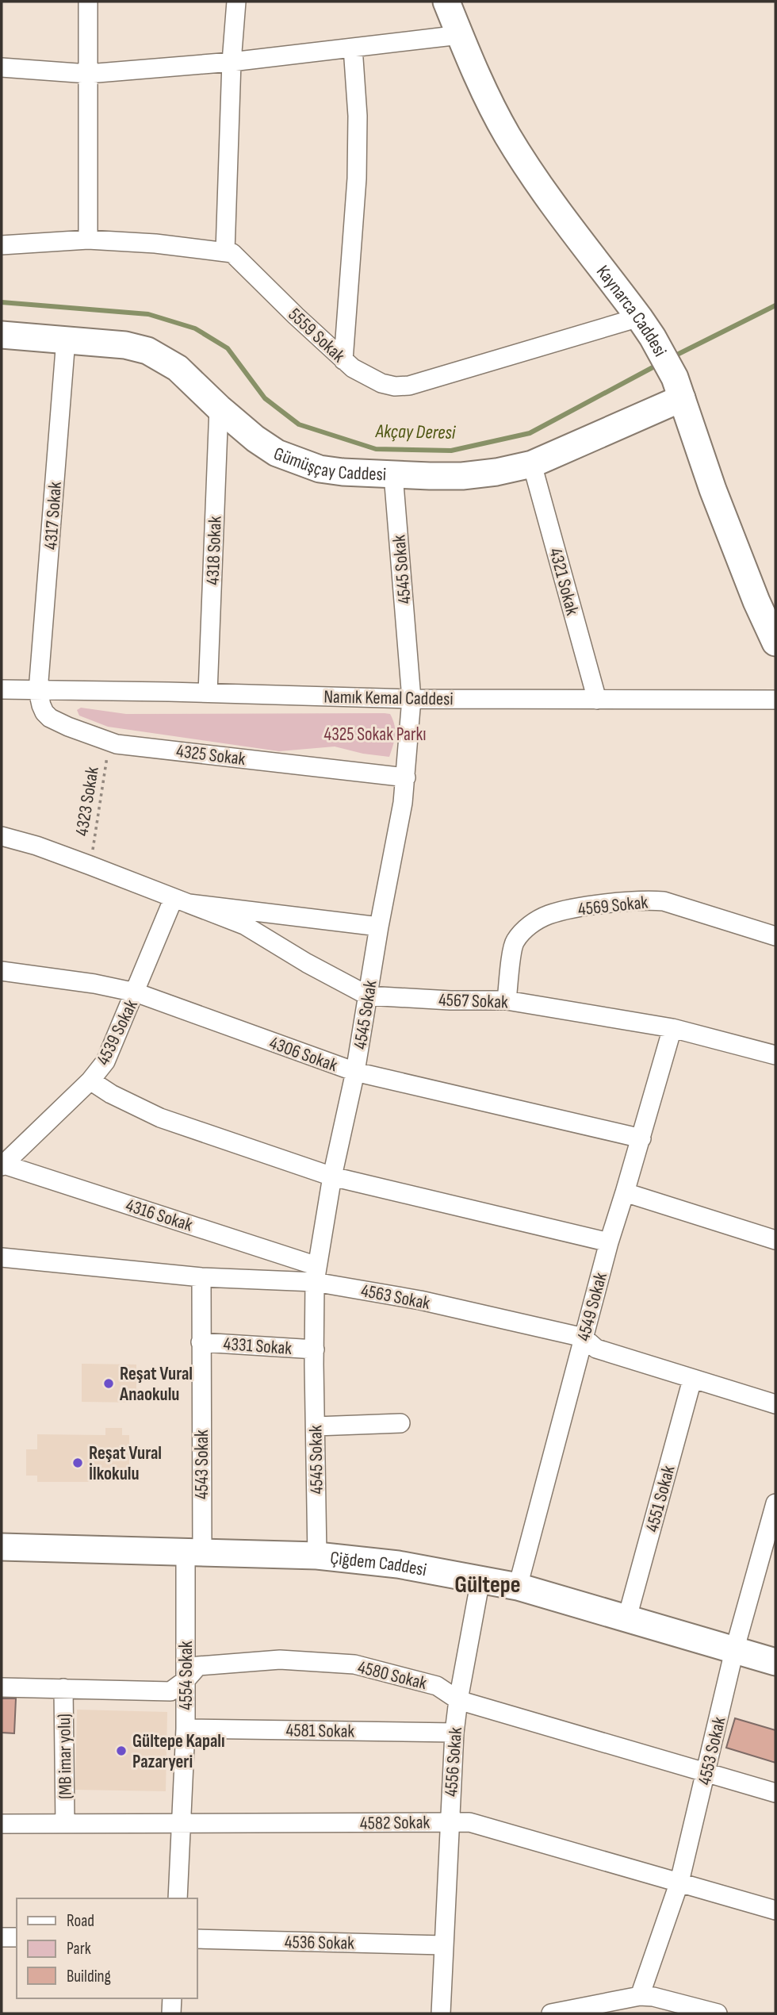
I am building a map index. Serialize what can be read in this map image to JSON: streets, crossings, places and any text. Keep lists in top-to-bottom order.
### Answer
{
  "streets": {
    "street": [
      "Kaynarca Caddesi",
      "5559 Sokak",
      "Gümüşçay Caddesi",
      "4317 Sokak",
      "4318 Sokak",
      "4545 Sokak",
      "4321 Sokak",
      "Namık Kemal Caddesi",
      "4325 Sokak",
      "4569 Sokak",
      "4567 Sokak",
      "4539 Sokak",
      "4306 Sokak",
      "4316 Sokak",
      "4563 Sokak",
      "4549 Sokak",
      "4331 Sokak",
      "4543 Sokak",
      "4551 Sokak",
      "Çiğdem Caddesi",
      "4580 Sokak",
      "4554 Sokak",
      "4581 Sokak",
      "4553 Sokak",
      "(MB imar yolu)",
      "4556 Sokak",
      "4582 Sokak",
      "4536 Sokak"
    ],
    "path": ["4323 Sokak"]
  },
  "crossings": [
    ["Kaynarca Caddesi", "5559 Sokak"],
    ["Kaynarca Caddesi", "Gümüşçay Caddesi"],
    ["Gümüşçay Caddesi", "4317 Sokak"],
    ["Gümüşçay Caddesi", "4318 Sokak"],
    ["Gümüşçay Caddesi", "4545 Sokak"],
    ["Gümüşçay Caddesi", "4321 Sokak"],
    ["4317 Sokak", "Namık Kemal Caddesi"],
    ["4317 Sokak", "4325 Sokak"],
    ["4318 Sokak", "Namık Kemal Caddesi"],
    ["4545 Sokak", "Namık Kemal Caddesi"],
    ["4545 Sokak", "4325 Sokak"],
    ["4545 Sokak", "4567 Sokak"],
    ["4545 Sokak", "4306 Sokak"],
    ["4545 Sokak", "4316 Sokak"],
    ["4545 Sokak", "4563 Sokak"],
    ["4545 Sokak", "4331 Sokak"],
    ["4545 Sokak", "Çiğdem Caddesi"],
    ["4321 Sokak", "Namık Kemal Caddesi"],
    ["Namık Kemal Caddesi", "4325 Sokak"],
    ["4325 Sokak", "4323 Sokak"],
    ["4569 Sokak", "4567 Sokak"],
    ["4567 Sokak", "4539 Sokak"],
    ["4567 Sokak", "4549 Sokak"],
    ["4539 Sokak", "4306 Sokak"],
    ["4539 Sokak", "4316 Sokak"],
    ["4306 Sokak", "4549 Sokak"],
    ["4316 Sokak", "4563 Sokak"],
    ["4563 Sokak", "4549 Sokak"],
    ["4563 Sokak", "4543 Sokak"],
    ["4563 Sokak", "4551 Sokak"],
    ["4549 Sokak", "Çiğdem Caddesi"],
    ["4331 Sokak", "4543 Sokak"],
    ["4543 Sokak", "Çiğdem Caddesi"],
    ["4543 Sokak", "4554 Sokak"],
    ["4551 Sokak", "Çiğdem Caddesi"],
    ["Çiğdem Caddesi", "4554 Sokak"],
    ["Çiğdem Caddesi", "4553 Sokak"],
    ["Çiğdem Caddesi", "4556 Sokak"],
    ["4580 Sokak", "4554 Sokak"],
    ["4580 Sokak", "4553 Sokak"],
    ["4580 Sokak", "(MB imar yolu)"],
    ["4580 Sokak", "4556 Sokak"],
    ["4554 Sokak", "4581 Sokak"],
    ["4554 Sokak", "4582 Sokak"],
    ["4581 Sokak", "4556 Sokak"],
    ["4553 Sokak", "4582 Sokak"],
    ["(MB imar yolu)", "4582 Sokak"],
    ["4556 Sokak", "4582 Sokak"],
    ["4556 Sokak", "4536 Sokak"]
  ],
  "districts": ["Gültepe"],
  "water": ["Akçay Deresi"],
  "parks": ["4325 Sokak Parkı"],
  "places": ["Reşat Vural Anaokulu", "Reşat Vural İlkokulu", "Gültepe Kapalı Pazaryeri"],
  "legend": ["Road", "Park", "Building"]
}
